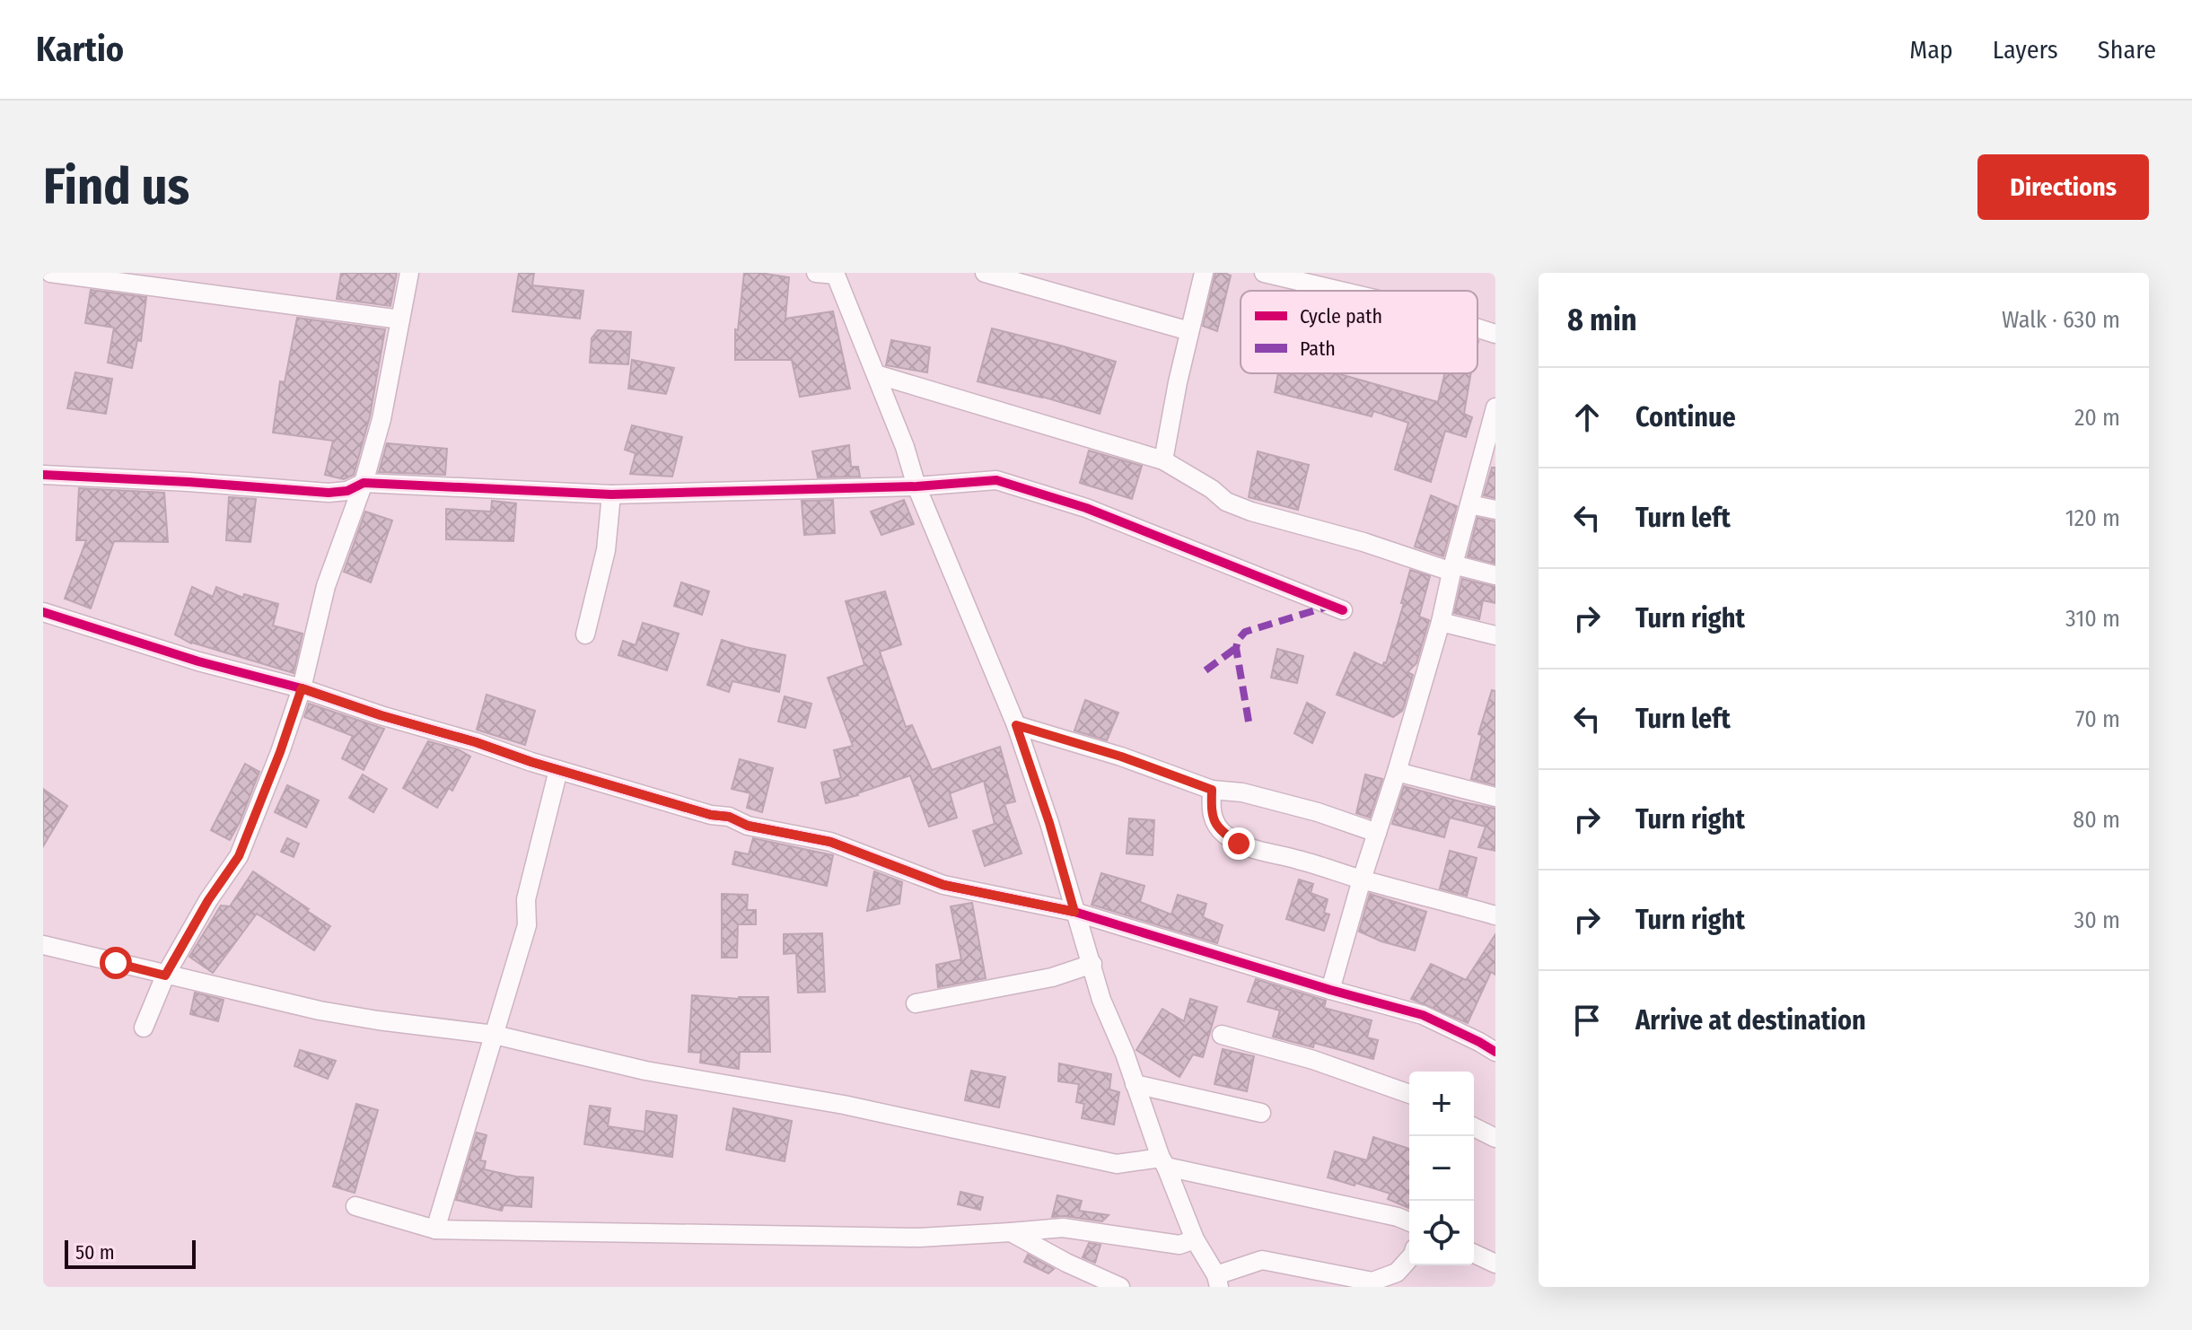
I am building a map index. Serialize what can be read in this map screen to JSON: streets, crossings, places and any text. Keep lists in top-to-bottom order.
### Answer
{
  "legend": ["Cycle path", "Path"],
  "scale_bar": "50 m",
  "page": {
    "header": "Kartio",
    "nav": ["Map", "Layers", "Share"],
    "buttons": "Directions",
    "title": "Find us",
    "heading": ["8 min", "Walk · 630 m"],
    "list": [
      ["Continue", "20 m"],
      ["Turn left", "120 m"],
      ["Turn right", "310 m"],
      ["Turn left", "70 m"],
      ["Turn right", "80 m"],
      ["Turn right", "30 m"],
      "Arrive at destination"
    ],
    "map_buttons": ["+", "−"],
    "scale": "50 m"
  }
}
